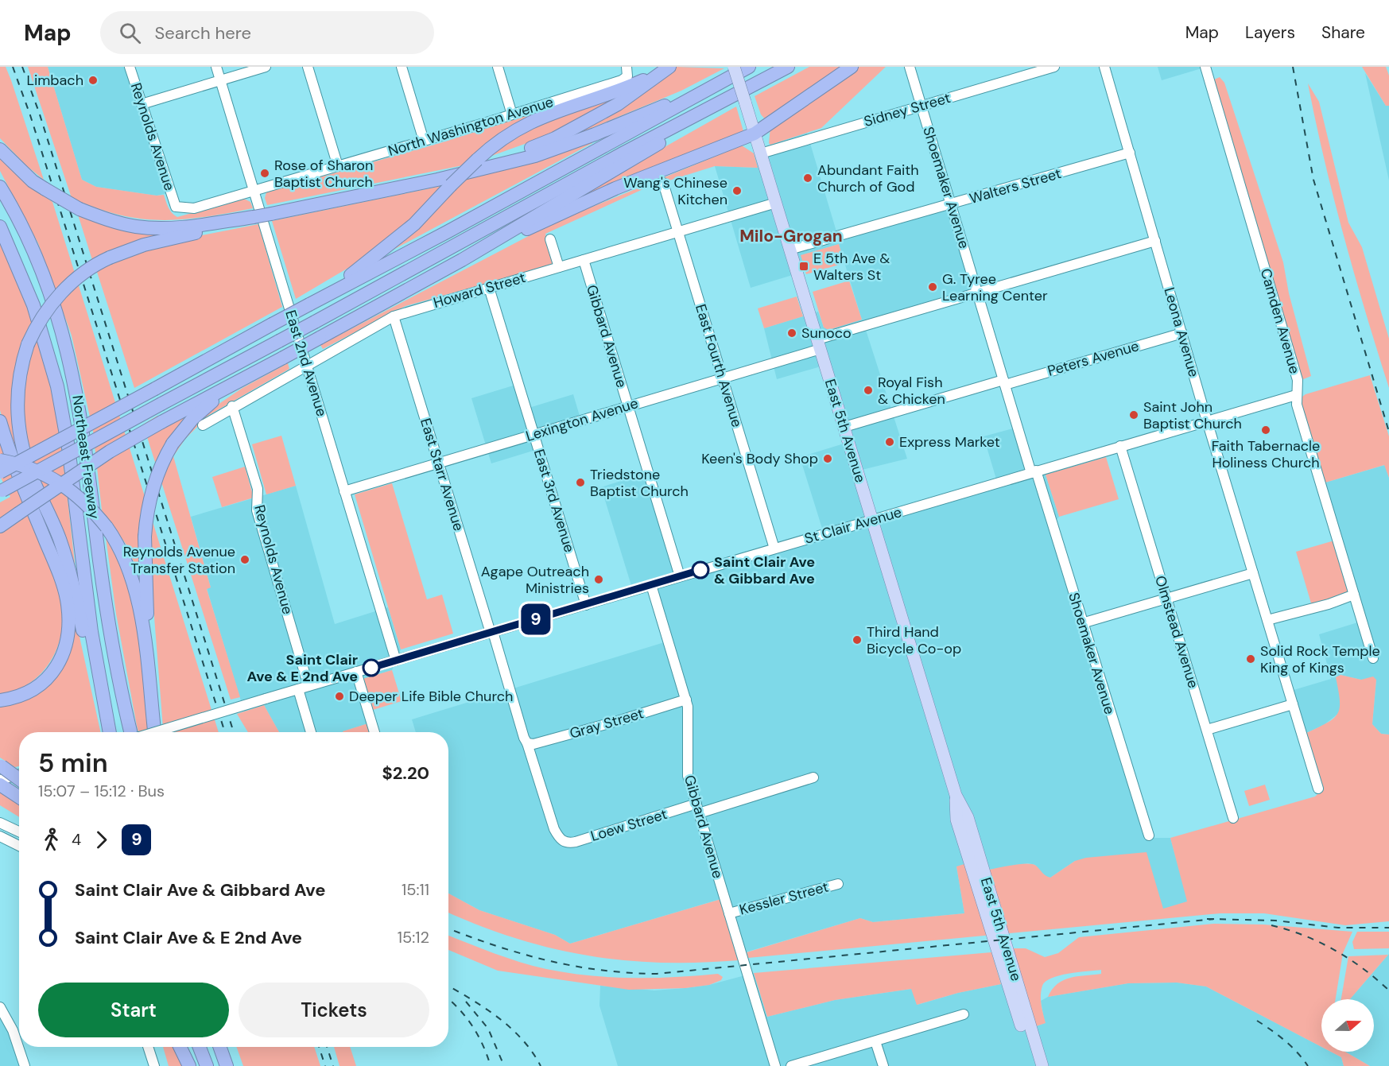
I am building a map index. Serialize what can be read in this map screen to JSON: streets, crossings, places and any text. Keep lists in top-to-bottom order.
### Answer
{
  "streets": {
    "highway": ["Northeast Freeway"],
    "main road": ["East 5th Avenue"],
    "street": [
      "Sidney Street",
      "North Washington Avenue",
      "Reynolds Avenue",
      "Walters Street",
      "Shoemaker Avenue",
      "Howard Street",
      "Camden Avenue",
      "Leona Avenue",
      "Gibbard Avenue",
      "Peters Avenue",
      "East 2nd Avenue",
      "East Fourth Avenue",
      "Lexington Avenue",
      "East Starr Avenue",
      "East 3rd Avenue",
      "St Clair Avenue",
      "Olmstead Avenue",
      "Gray Street",
      "Loew Street",
      "Kessler Street"
    ]
  },
  "crossings": [
    ["Sidney Street", "Shoemaker Avenue"],
    ["Sidney Street", "East 5th Avenue"],
    ["North Washington Avenue", "Reynolds Avenue"],
    ["North Washington Avenue", "East 2nd Avenue"],
    ["Reynolds Avenue", "Howard Street"],
    ["Reynolds Avenue", "St Clair Avenue"],
    ["Walters Street", "Shoemaker Avenue"],
    ["Walters Street", "Leona Avenue"],
    ["Walters Street", "East 5th Avenue"],
    ["Shoemaker Avenue", "Peters Avenue"],
    ["Shoemaker Avenue", "Lexington Avenue"],
    ["Shoemaker Avenue", "St Clair Avenue"],
    ["Howard Street", "Gibbard Avenue"],
    ["Howard Street", "East 2nd Avenue"],
    ["Howard Street", "East Fourth Avenue"],
    ["Howard Street", "East 5th Avenue"],
    ["Howard Street", "East Starr Avenue"],
    ["Howard Street", "East 3rd Avenue"],
    ["Camden Avenue", "St Clair Avenue"],
    ["Leona Avenue", "Peters Avenue"],
    ["Leona Avenue", "Lexington Avenue"],
    ["Leona Avenue", "St Clair Avenue"],
    ["Gibbard Avenue", "Lexington Avenue"],
    ["Gibbard Avenue", "St Clair Avenue"],
    ["Gibbard Avenue", "Gray Street"],
    ["Gibbard Avenue", "Loew Street"],
    ["Gibbard Avenue", "Kessler Street"],
    ["Peters Avenue", "East 5th Avenue"],
    ["East 2nd Avenue", "Lexington Avenue"],
    ["East 2nd Avenue", "St Clair Avenue"],
    ["East Fourth Avenue", "Lexington Avenue"],
    ["East Fourth Avenue", "St Clair Avenue"],
    ["Lexington Avenue", "East 5th Avenue"],
    ["Lexington Avenue", "East Starr Avenue"],
    ["Lexington Avenue", "East 3rd Avenue"],
    ["East 5th Avenue", "St Clair Avenue"],
    ["East Starr Avenue", "St Clair Avenue"],
    ["East Starr Avenue", "Gray Street"],
    ["East Starr Avenue", "Loew Street"],
    ["East 3rd Avenue", "St Clair Avenue"],
    ["St Clair Avenue", "Olmstead Avenue"]
  ],
  "districts": ["Milo-Grogan"],
  "places": {
    "other": [
      "Limbach",
      "Rose of Sharon Baptist Church",
      "Abundant Faith Church of God",
      "Wang's Chinese Kitchen",
      "G. Tyree Learning Center",
      "Sunoco",
      "Royal Fish & Chicken",
      "Saint John Baptist Church",
      "Faith Tabernacle Holiness Church",
      "Express Market",
      "Keen's Body Shop",
      "Triedstone Baptist Church",
      "Reynolds Avenue Transfer Station",
      "Saint Clair Ave & Gibbard Ave",
      "Agape Outreach Ministries",
      "Third Hand Bicycle Co-op",
      "Solid Rock Temple King of Kings",
      "Saint Clair Ave & E 2nd Ave",
      "Deeper Life Bible Church"
    ],
    "transit": ["E 5th Ave & Walters St"]
  },
  "lines": ["bus line 9"],
  "north": "right",
  "page": {
    "header": "Map",
    "search": "Search here",
    "nav": ["Map", "Layers", "Share"],
    "on_map": "9",
    "heading": ["5 min", "15:07 – 15:12 · Bus", "$2.20"],
    "legs": ["4", "9"],
    "list": [
      {
        "name": "Saint Clair Ave & Gibbard Ave",
        "value": "15:11"
      },
      {
        "name": "Saint Clair Ave & E 2nd Ave",
        "value": "15:12"
      }
    ],
    "buttons": ["Start", "Tickets"]
  }
}
